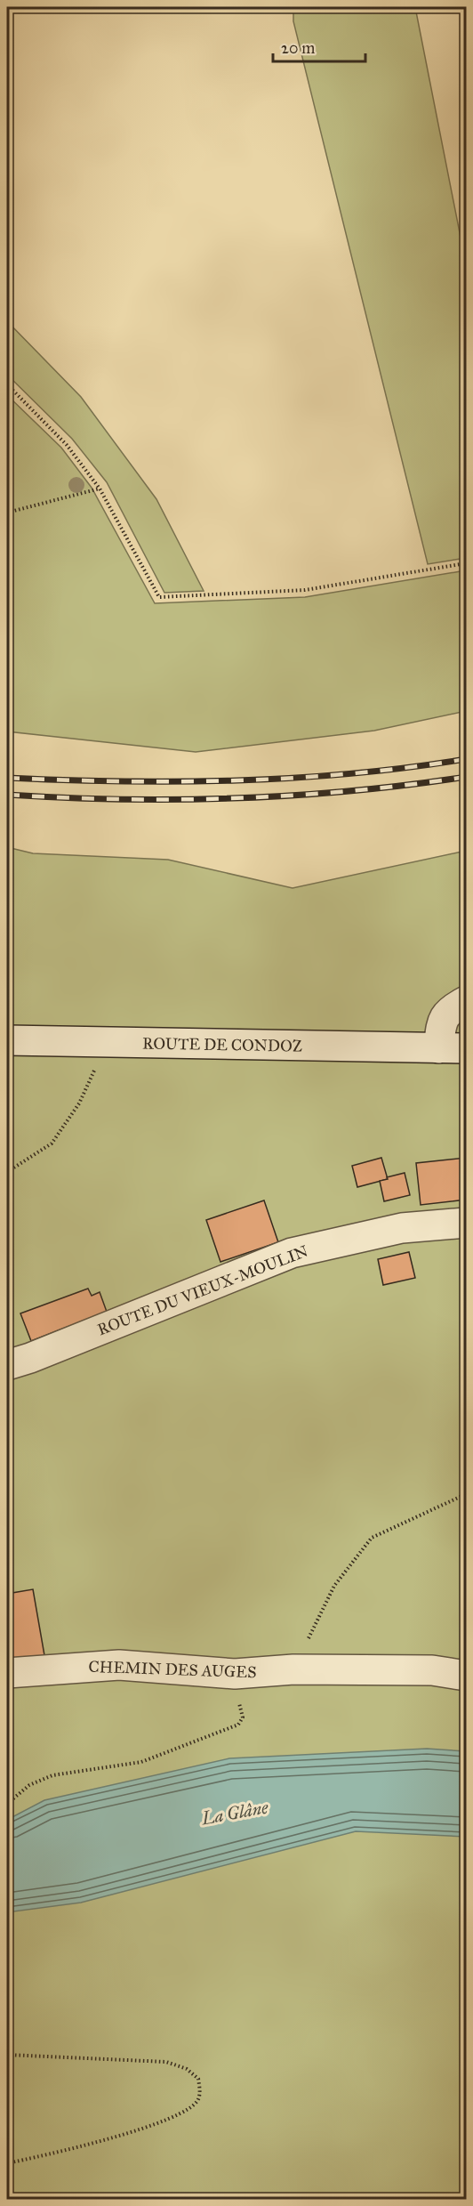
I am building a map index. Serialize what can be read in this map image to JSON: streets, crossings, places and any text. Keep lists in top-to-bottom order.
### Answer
{
  "streets": {
    "street": ["ROUTE DE CONDOZ", "ROUTE DU VIEUX-MOULIN", "CHEMIN DES AUGES"]
  },
  "water": ["La Glâne"],
  "scale_bar": "20 m"
}
